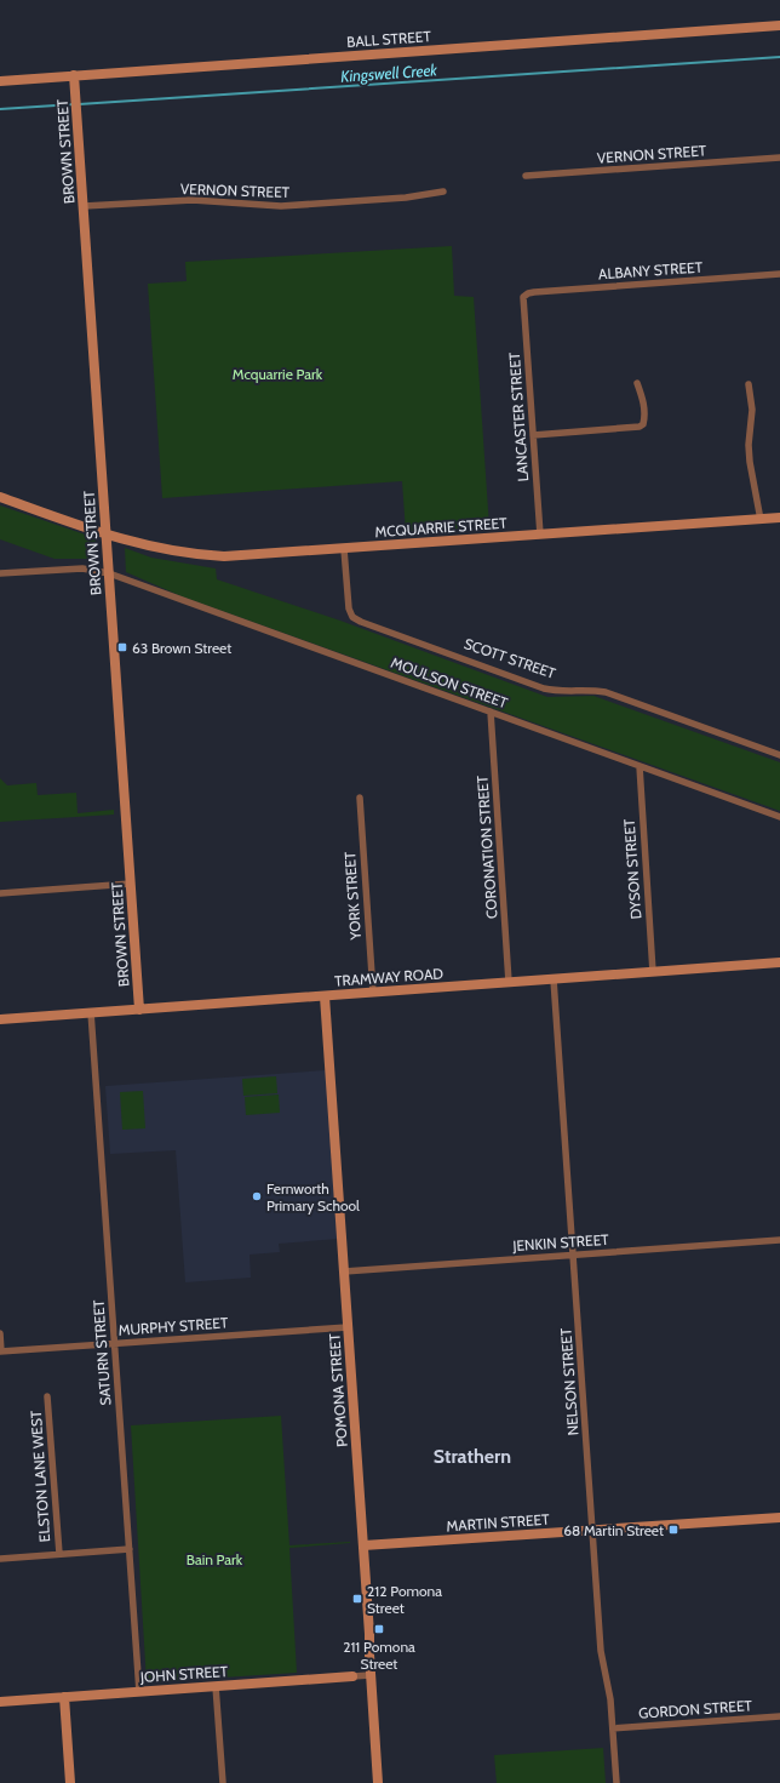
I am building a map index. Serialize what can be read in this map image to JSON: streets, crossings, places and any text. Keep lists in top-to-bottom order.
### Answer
{
  "streets": {
    "street": [
      "BALL STREET",
      "BROWN STREET",
      "VERNON STREET",
      "ALBANY STREET",
      "LANCASTER STREET",
      "MCQUARRIE STREET",
      "SCOTT STREET",
      "MOULSON STREET",
      "CORONATION STREET",
      "DYSON STREET",
      "YORK STREET",
      "TRAMWAY ROAD",
      "JENKIN STREET",
      "MURPHY STREET",
      "SATURN STREET",
      "NELSON STREET",
      "POMONA STREET",
      "ELSTON LANE WEST",
      "MARTIN STREET",
      "JOHN STREET",
      "GORDON STREET"
    ]
  },
  "crossings": [
    ["BALL STREET", "BROWN STREET"],
    ["BROWN STREET", "VERNON STREET"],
    ["BROWN STREET", "MCQUARRIE STREET"],
    ["BROWN STREET", "MOULSON STREET"],
    ["BROWN STREET", "TRAMWAY ROAD"],
    ["ALBANY STREET", "LANCASTER STREET"],
    ["LANCASTER STREET", "MCQUARRIE STREET"],
    ["MCQUARRIE STREET", "SCOTT STREET"],
    ["MOULSON STREET", "CORONATION STREET"],
    ["MOULSON STREET", "DYSON STREET"],
    ["CORONATION STREET", "TRAMWAY ROAD"],
    ["DYSON STREET", "TRAMWAY ROAD"],
    ["YORK STREET", "TRAMWAY ROAD"],
    ["TRAMWAY ROAD", "SATURN STREET"],
    ["TRAMWAY ROAD", "NELSON STREET"],
    ["TRAMWAY ROAD", "POMONA STREET"],
    ["JENKIN STREET", "NELSON STREET"],
    ["JENKIN STREET", "POMONA STREET"],
    ["MURPHY STREET", "SATURN STREET"],
    ["MURPHY STREET", "POMONA STREET"],
    ["SATURN STREET", "JOHN STREET"],
    ["NELSON STREET", "MARTIN STREET"],
    ["NELSON STREET", "GORDON STREET"],
    ["POMONA STREET", "MARTIN STREET"],
    ["POMONA STREET", "JOHN STREET"]
  ],
  "districts": ["Strathern"],
  "water": ["Kingswell Creek"],
  "parks": ["Mcquarrie Park", "Bain Park"],
  "places": {
    "transit": [
      "63 Brown Street",
      "68 Martin Street",
      "212 Pomona Street",
      "211 Pomona Street"
    ],
    "other": ["Fernworth Primary School"]
  }
}
